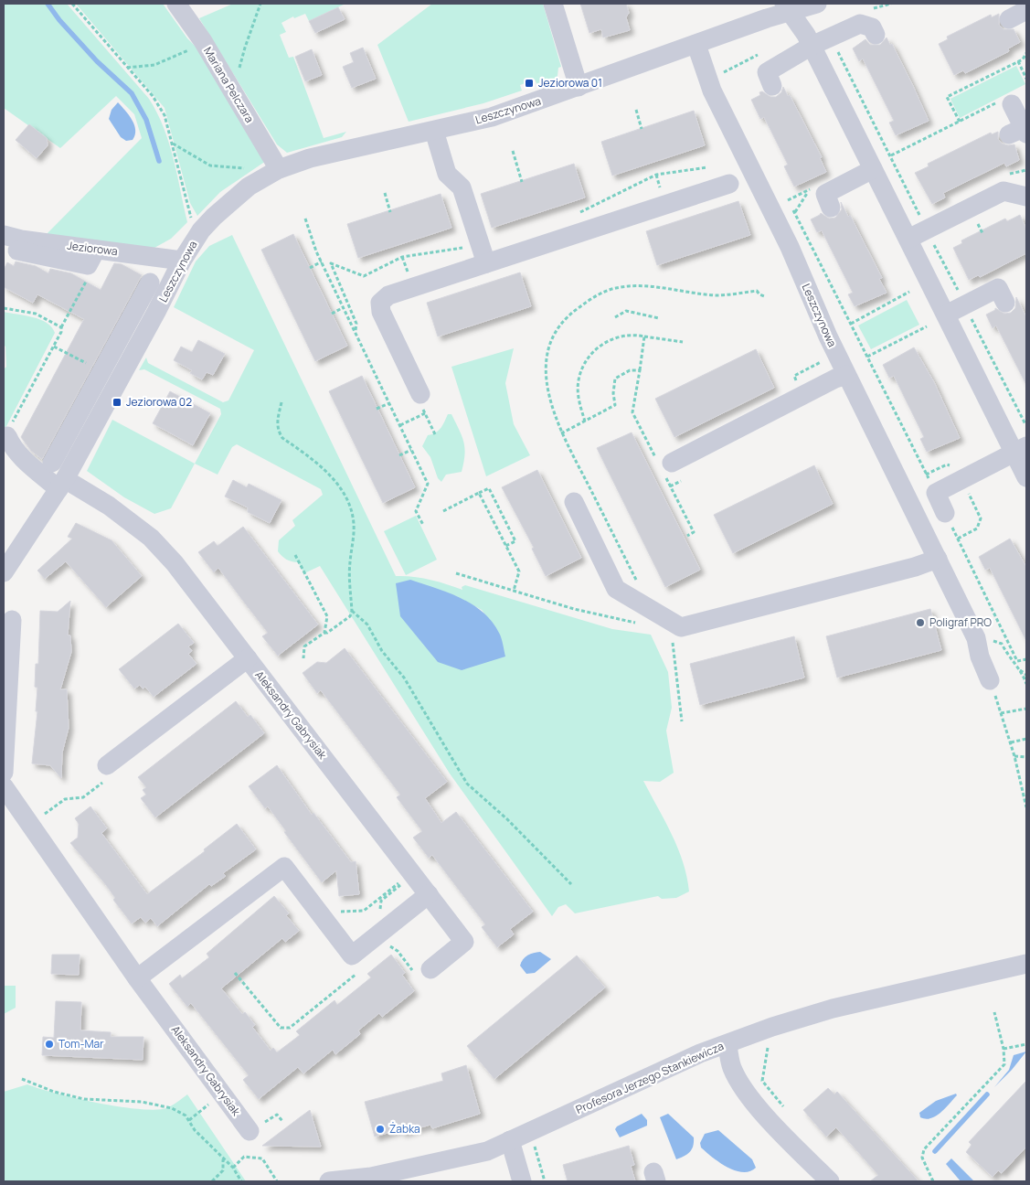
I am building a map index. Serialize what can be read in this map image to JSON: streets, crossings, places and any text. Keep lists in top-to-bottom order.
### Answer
{
  "streets": {
    "street": [
      "Mariana Pelczara",
      "Leszczynowa",
      "Jeziorowa",
      "Aleksandry Gabrysiak",
      "Profesora Jerzego Stankiewicza"
    ]
  },
  "crossings": [
    ["Mariana Pelczara", "Leszczynowa"],
    ["Leszczynowa", "Jeziorowa"],
    ["Leszczynowa", "Aleksandry Gabrysiak"]
  ],
  "places": {
    "transit": ["Jeziorowa 01", "Jeziorowa 02"],
    "other": ["Poligraf PRO", "Tom-Mar", "Żabka"]
  }
}
